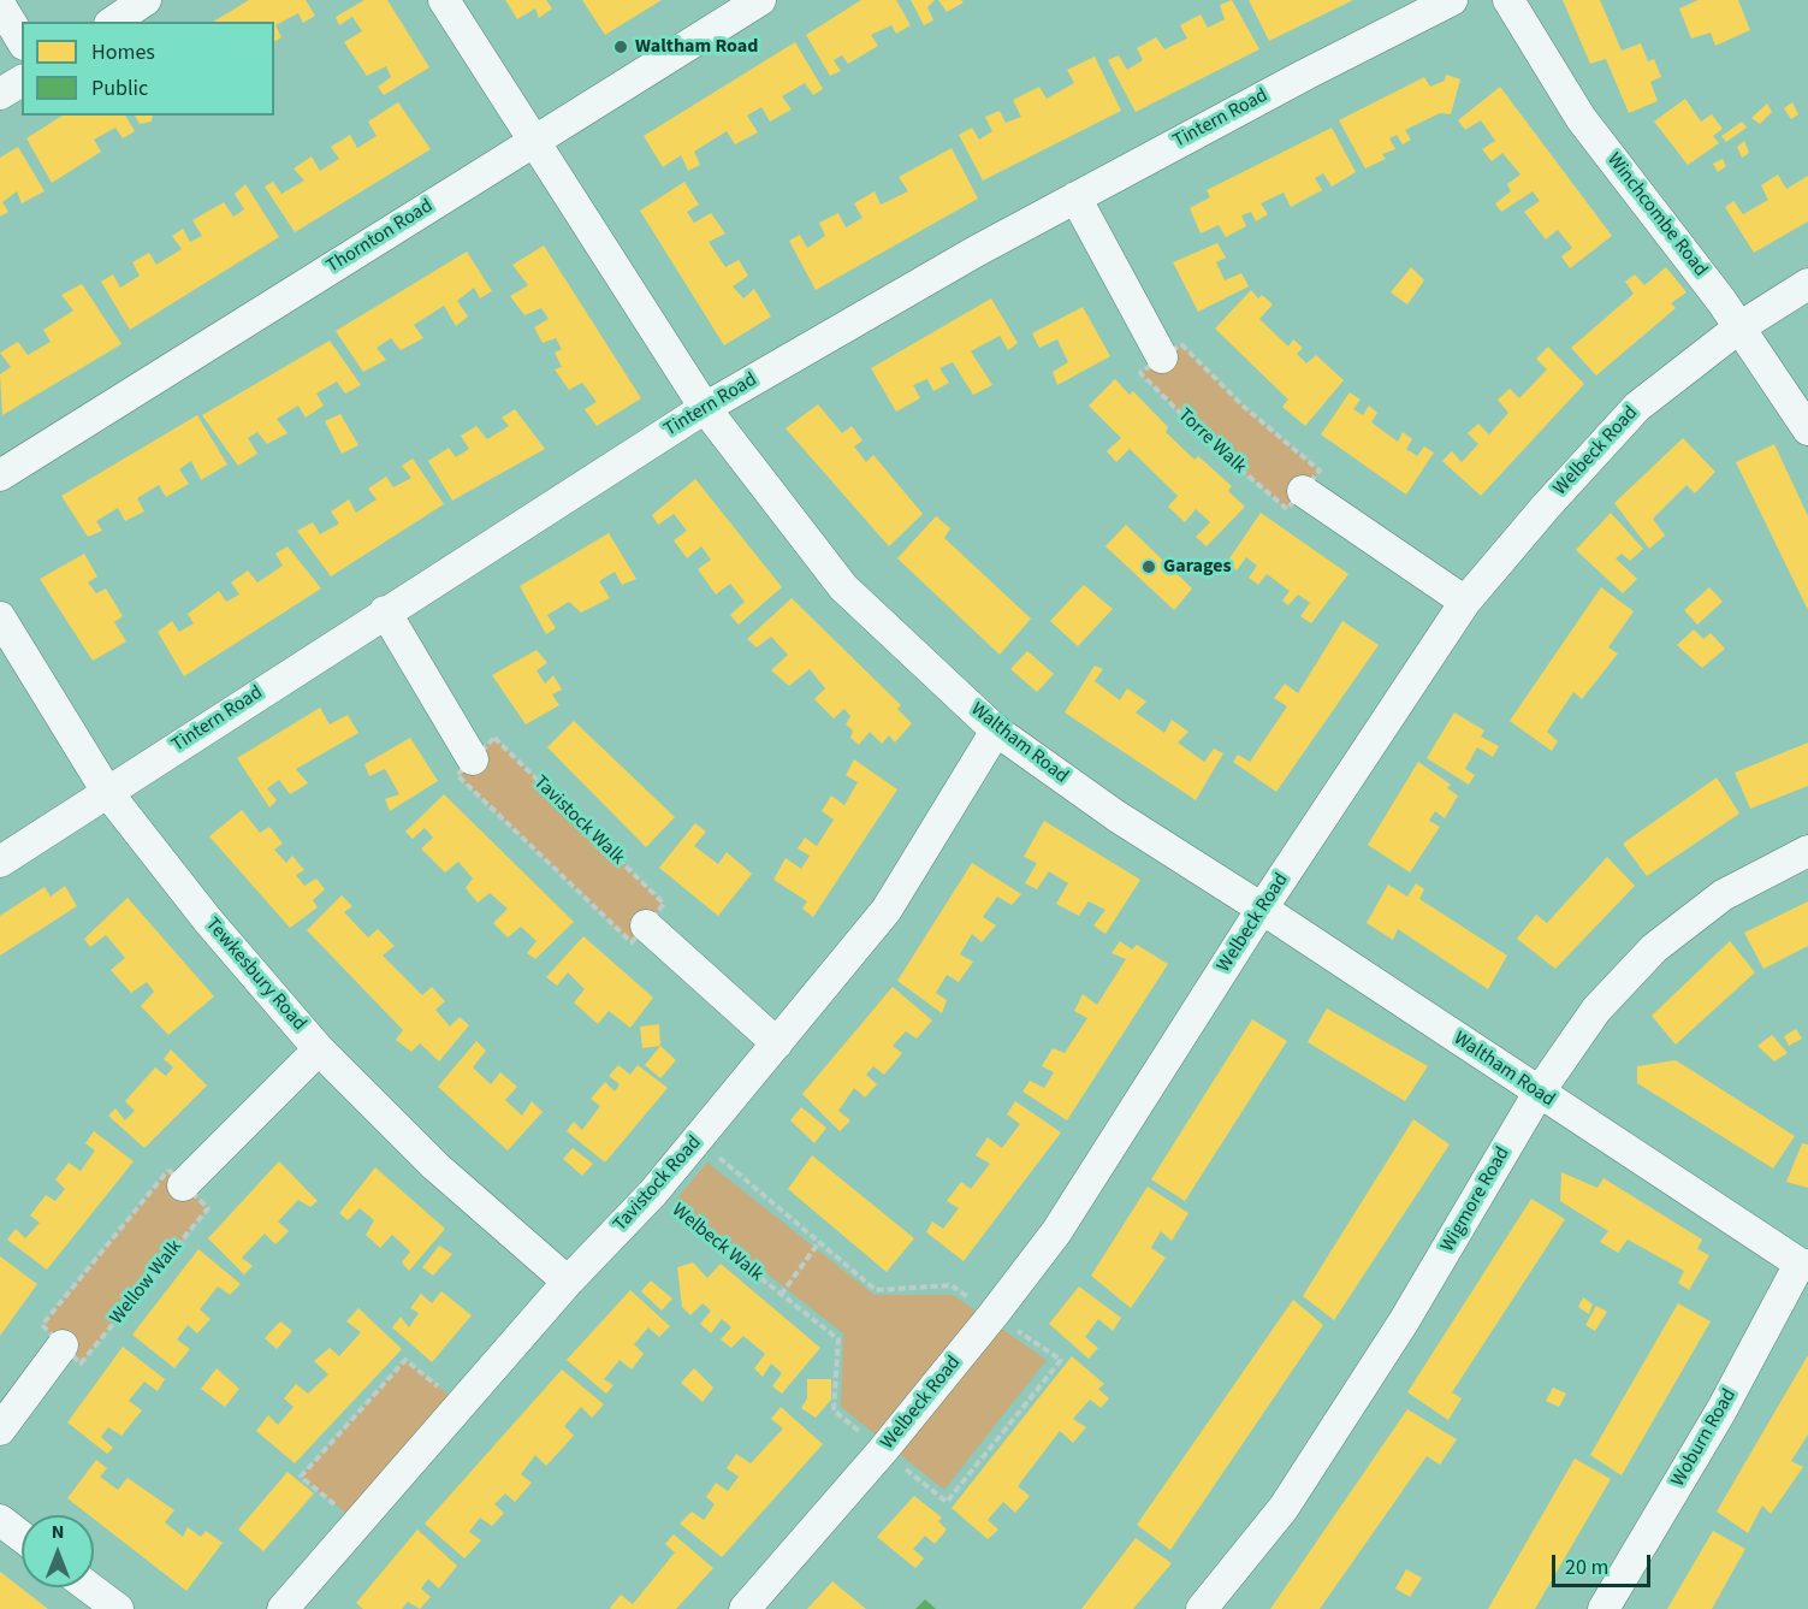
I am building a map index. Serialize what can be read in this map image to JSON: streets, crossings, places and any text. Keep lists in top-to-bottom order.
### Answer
{
  "streets": {
    "street": [
      "Tintern Road",
      "Winchcombe Road",
      "Thornton Road",
      "Welbeck Road",
      "Waltham Road",
      "Tewkesbury Road",
      "Tavistock Road",
      "Wigmore Road",
      "Woburn Road"
    ],
    "path": [
      "Torre Walk",
      "Tavistock Walk",
      "Welbeck Walk",
      "Wellow Walk"
    ]
  },
  "crossings": [
    ["Tintern Road", "Waltham Road"],
    ["Tintern Road", "Tewkesbury Road"],
    ["Winchcombe Road", "Welbeck Road"],
    ["Thornton Road", "Waltham Road"],
    ["Welbeck Road", "Waltham Road"],
    ["Welbeck Road", "Welbeck Walk"],
    ["Waltham Road", "Tavistock Road"],
    ["Waltham Road", "Wigmore Road"],
    ["Waltham Road", "Woburn Road"],
    ["Tewkesbury Road", "Tavistock Road"],
    ["Tavistock Road", "Welbeck Walk"]
  ],
  "places": ["Waltham Road", "Garages"],
  "legend": ["Homes", "Public"],
  "scale_bar": "20 m",
  "north": "top"
}
